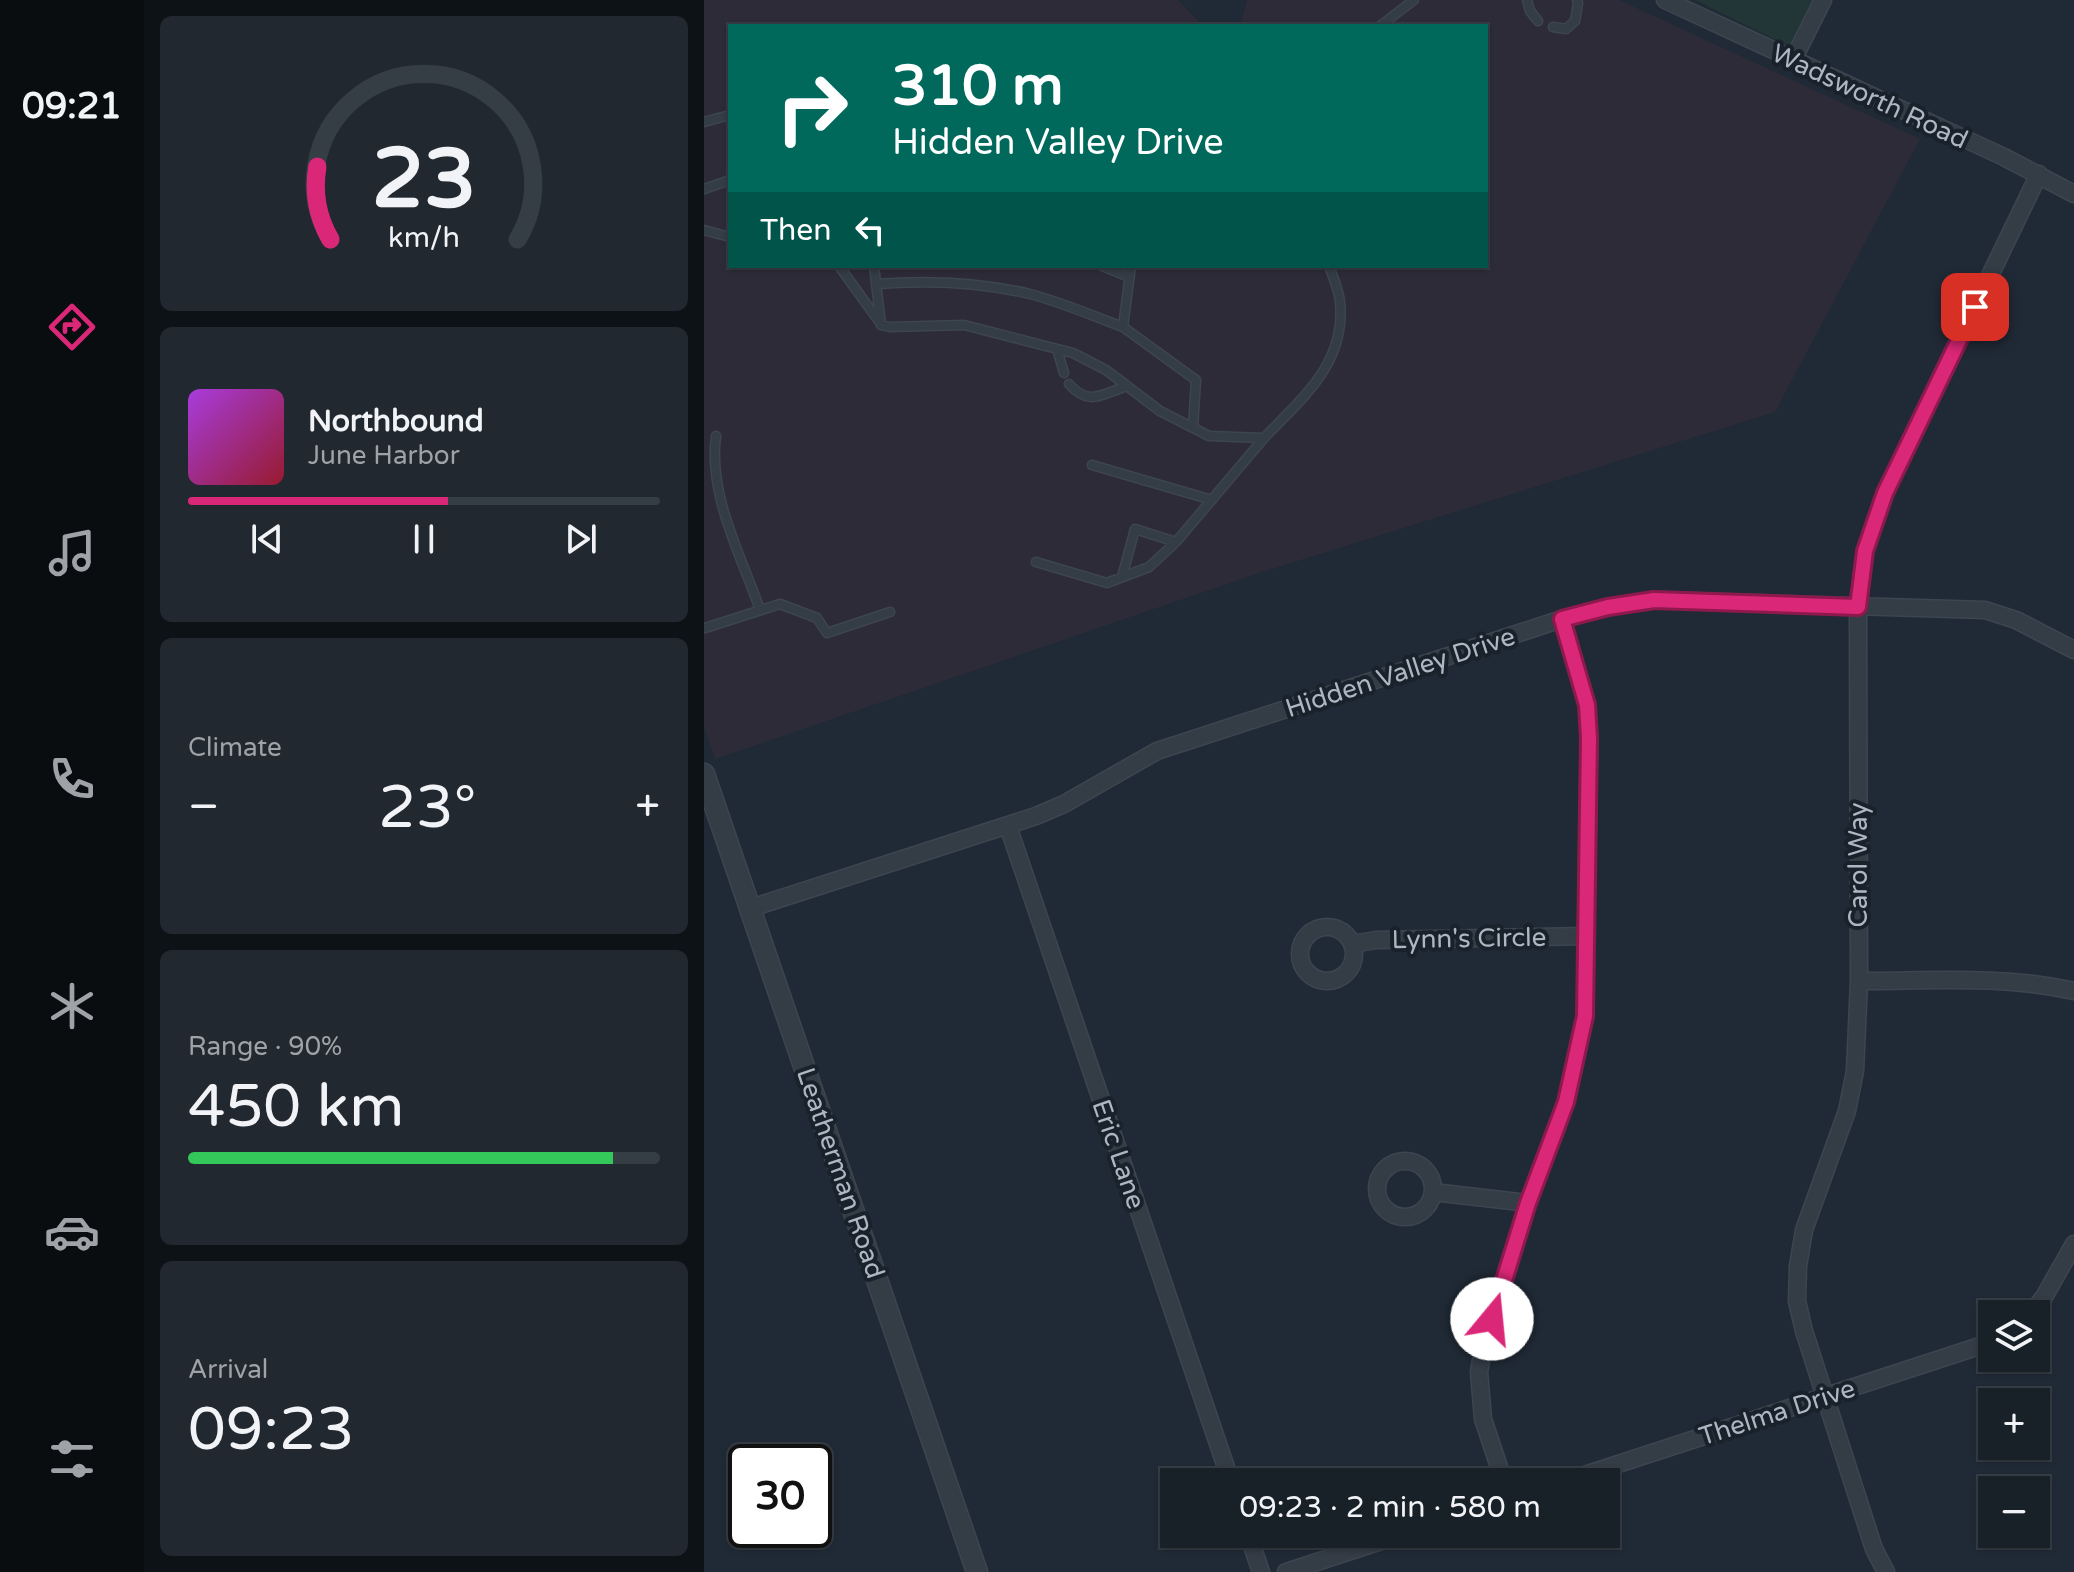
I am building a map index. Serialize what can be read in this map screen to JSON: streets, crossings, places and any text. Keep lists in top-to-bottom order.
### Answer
{
  "streets": {
    "street": [
      "Wadsworth Road",
      "Hidden Valley Drive",
      "Carol Way",
      "Lynn's Circle",
      "Eric Lane",
      "Leatherman Road",
      "Thelma Drive"
    ]
  },
  "crossings": [
    ["Wadsworth Road", "Carol Way"],
    ["Hidden Valley Drive", "Carol Way"],
    ["Hidden Valley Drive", "Eric Lane"],
    ["Hidden Valley Drive", "Leatherman Road"],
    ["Carol Way", "Thelma Drive"]
  ],
  "page": {
    "tabs": "09:21",
    "turn": ["310 m", "Hidden Valley Drive"],
    "then": "Then",
    "song": ["Northbound", "June Harbor"],
    "tile": [
      "Climate",
      ["Range · 90%", "450 km"],
      ["Arrival", "09:23"]
    ],
    "heat": ["−", "23°", "+"],
    "map_buttons": ["+", "−"],
    "limit": "30",
    "trip": "09:23 · 2 min · 580 m",
    "gauge": ["23", "km/h"]
  }
}
